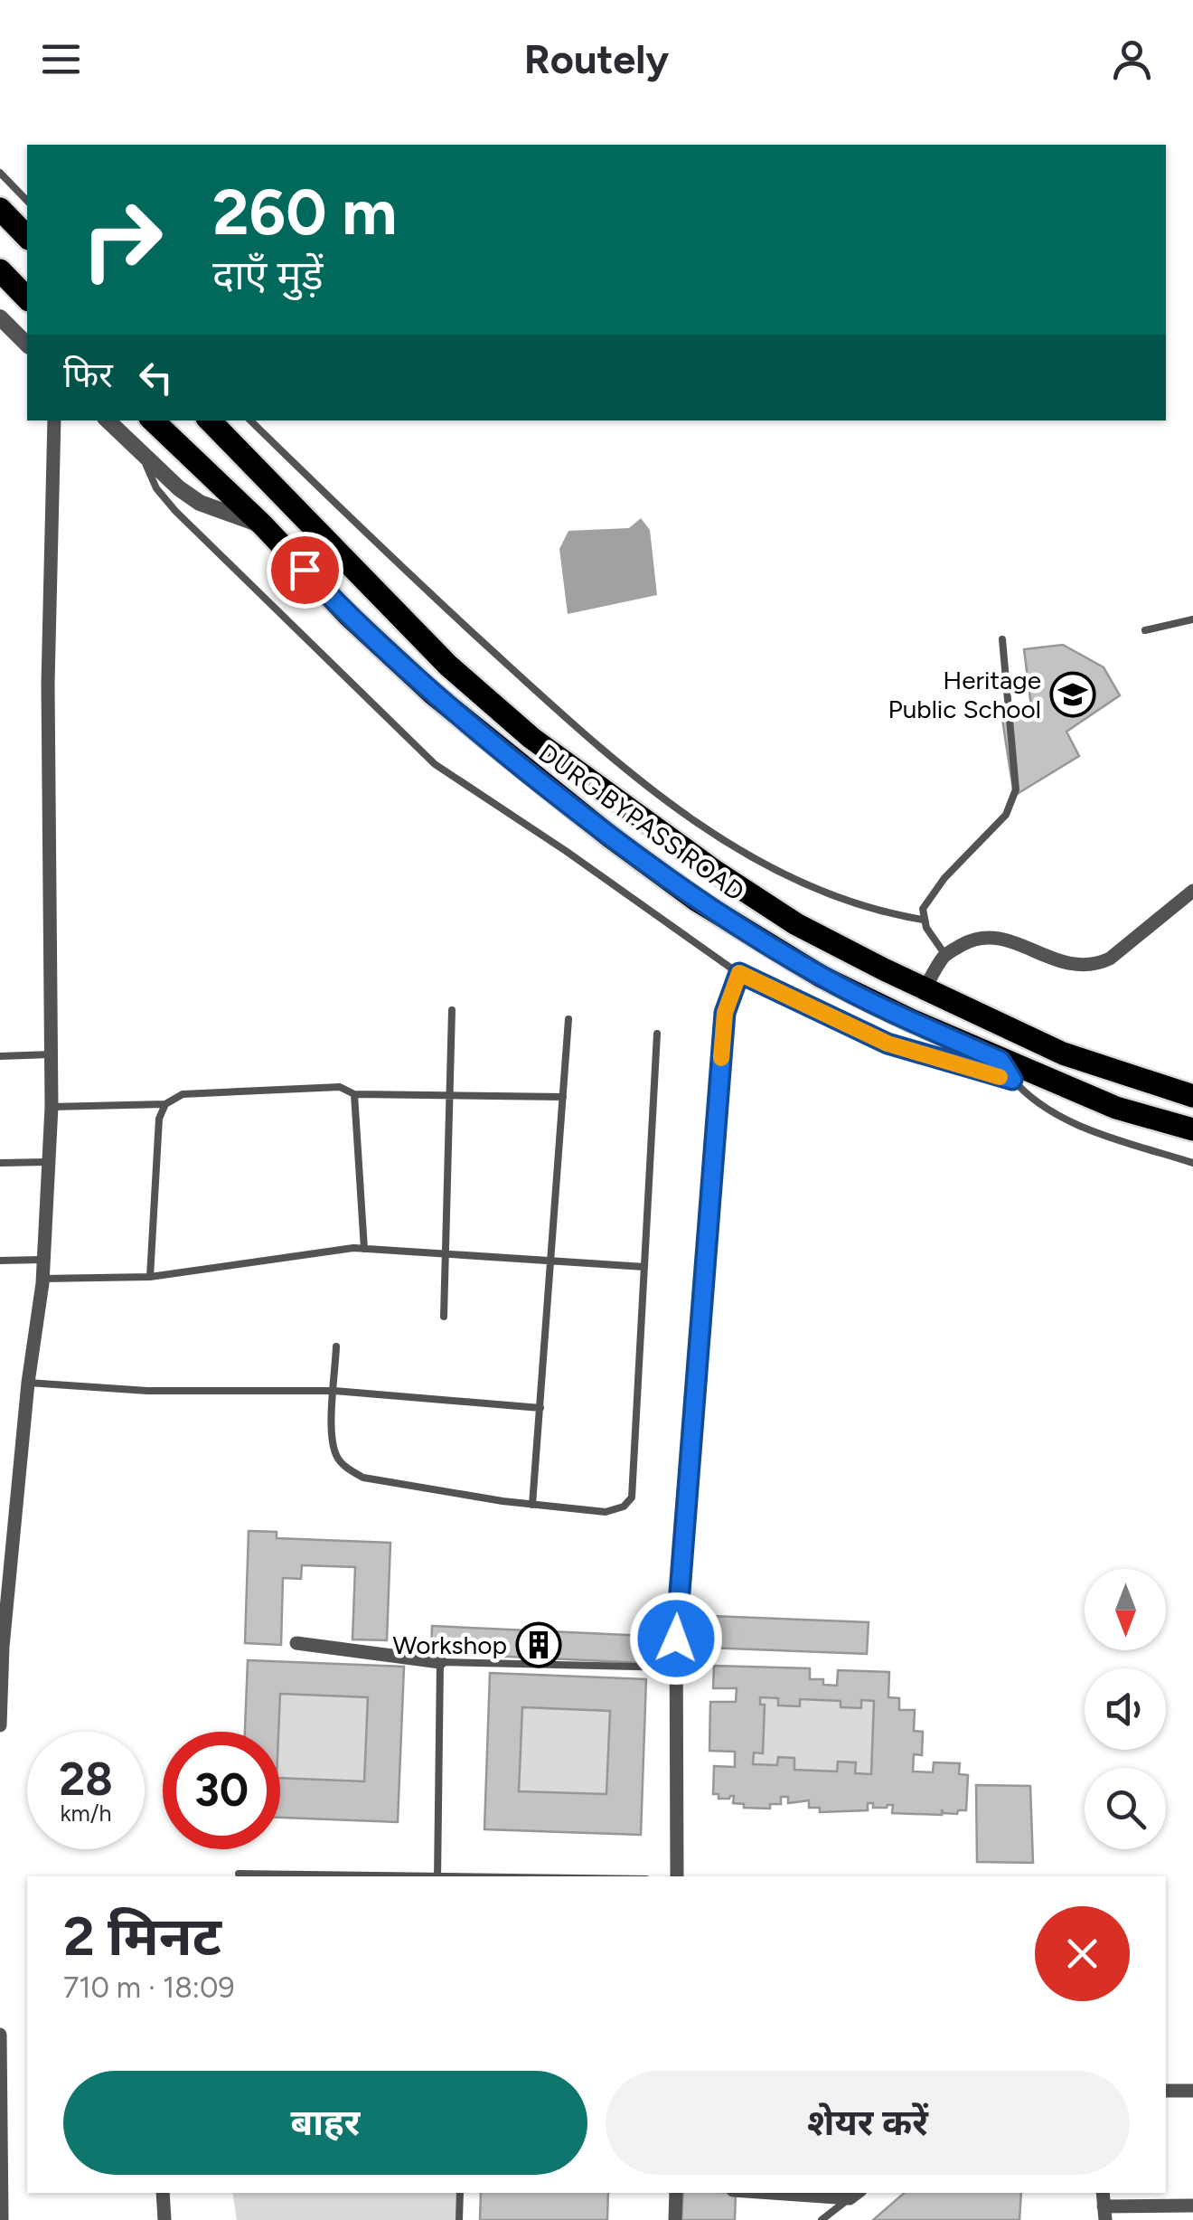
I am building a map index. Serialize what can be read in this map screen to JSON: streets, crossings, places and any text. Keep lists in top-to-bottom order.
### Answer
{
  "streets": {
    "highway": ["DURG BYPASS ROAD"]
  },
  "places": {
    "school or university": ["Heritage Public School"],
    "building": ["Workshop"]
  },
  "north": "bottom",
  "page": {
    "header": "Routely",
    "turn": ["260 m", "दाएँ मुड़ें"],
    "then": "फिर",
    "speed": "28 km/h",
    "limit": "30",
    "heading": ["2 मिनट", "710 m · 18:09"],
    "buttons": ["बाहर", "शेयर करें"]
  }
}
